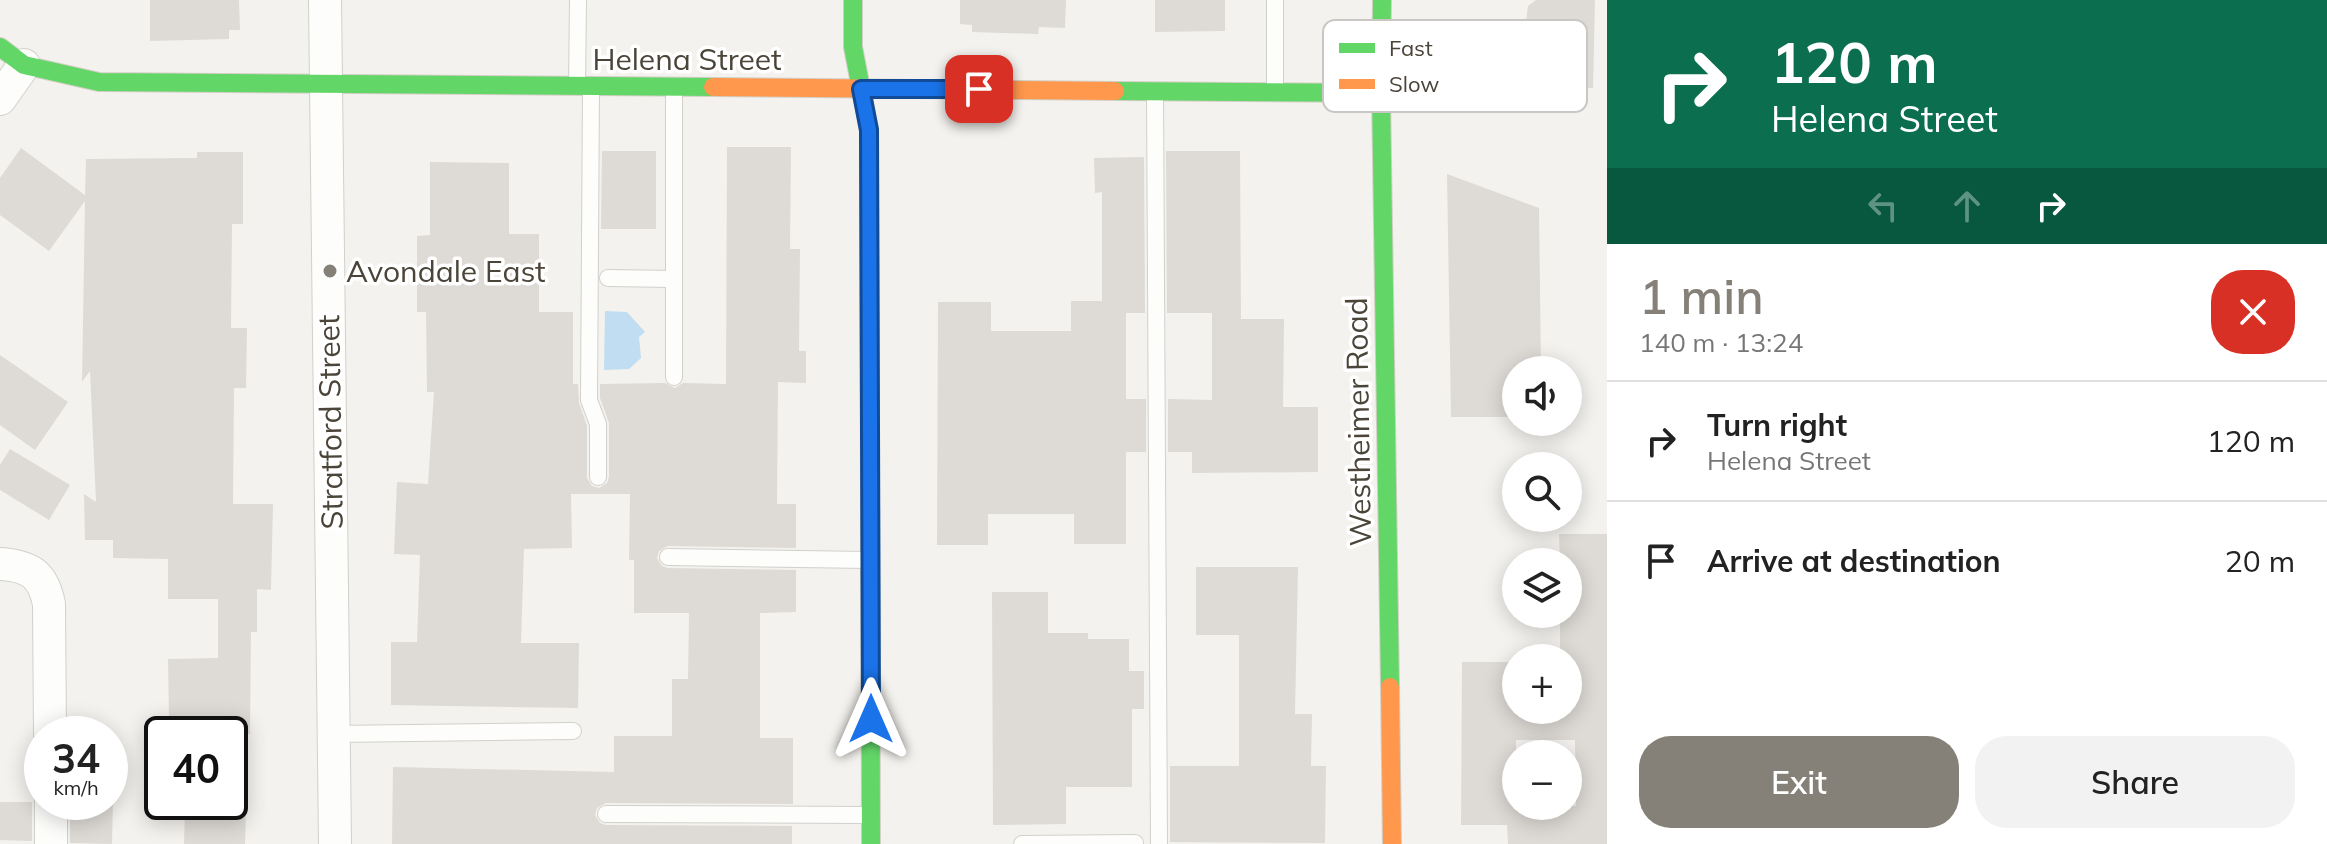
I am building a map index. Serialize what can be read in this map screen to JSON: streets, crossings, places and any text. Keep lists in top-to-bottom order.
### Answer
{
  "streets": {
    "street": ["Helena Street", "Stratford Street", "Westheimer Road"]
  },
  "crossings": [
    ["Helena Street", "Stratford Street"]
  ],
  "places": ["Avondale East"],
  "legend": ["Fast", "Slow"],
  "page": {
    "turn": ["120 m", "Helena Street"],
    "heading": ["1 min", "140 m · 13:24"],
    "map_buttons": ["+", "−"],
    "list": [
      {
        "name": "Turn right",
        "note": "Helena Street",
        "value": "120 m"
      },
      {
        "name": "Arrive at destination",
        "value": "20 m"
      }
    ],
    "speed": "34 km/h",
    "limit": "40",
    "buttons": ["Exit", "Share"]
  }
}
